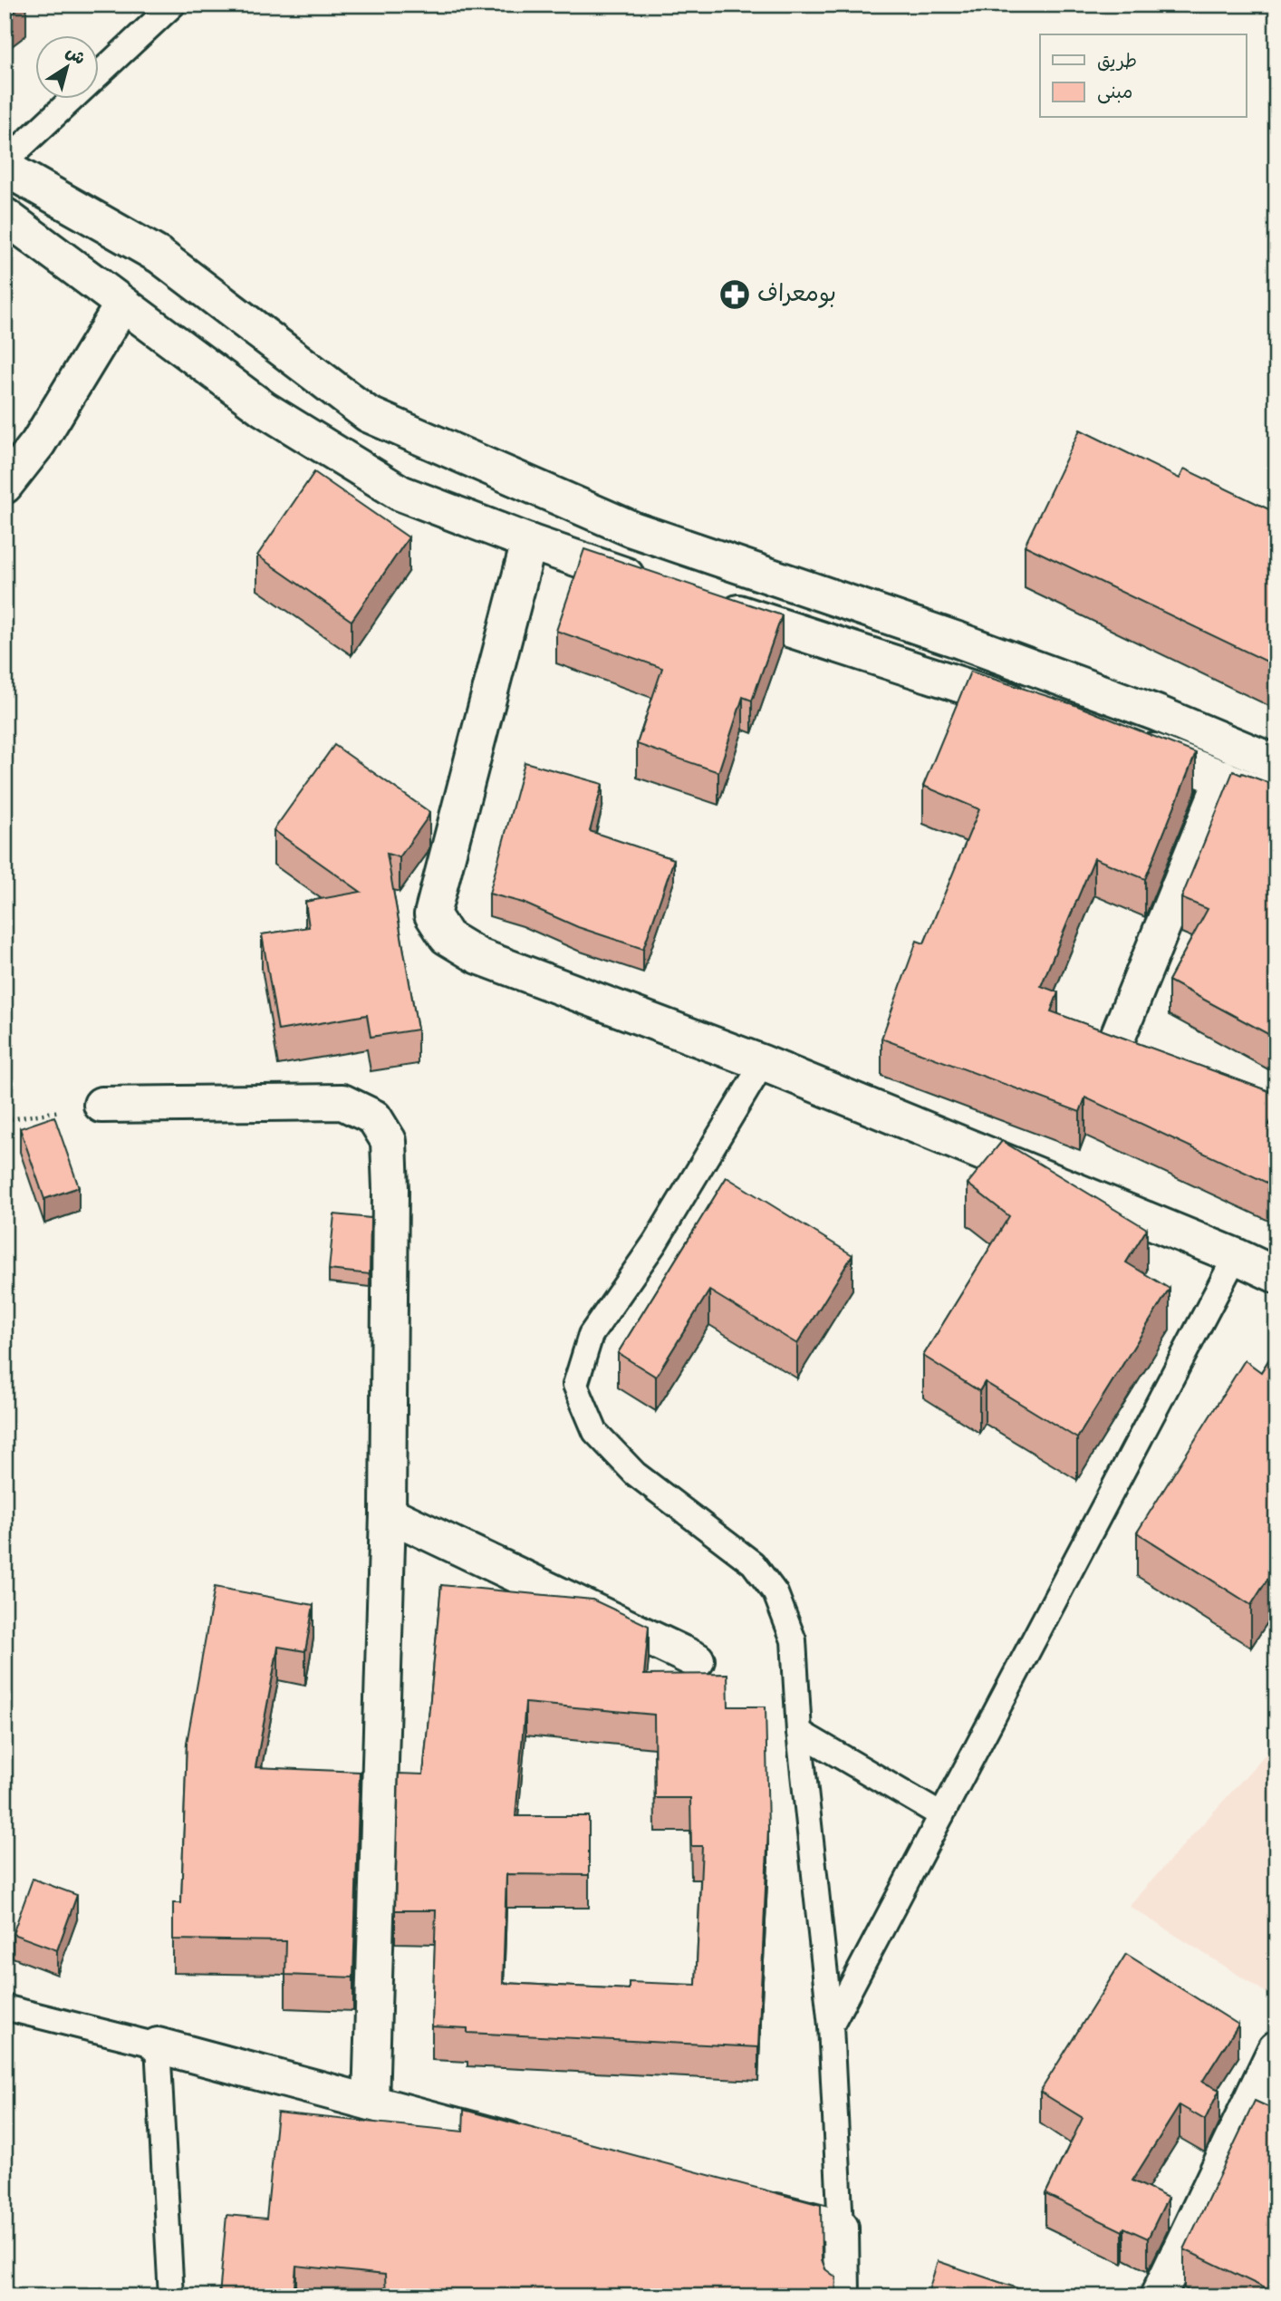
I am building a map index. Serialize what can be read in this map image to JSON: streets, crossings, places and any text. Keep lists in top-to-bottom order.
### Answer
{
  "places": {
    "pharmacy": ["بومعراف"]
  },
  "legend": ["طريق", "مبنى"],
  "north": "top right"
}
